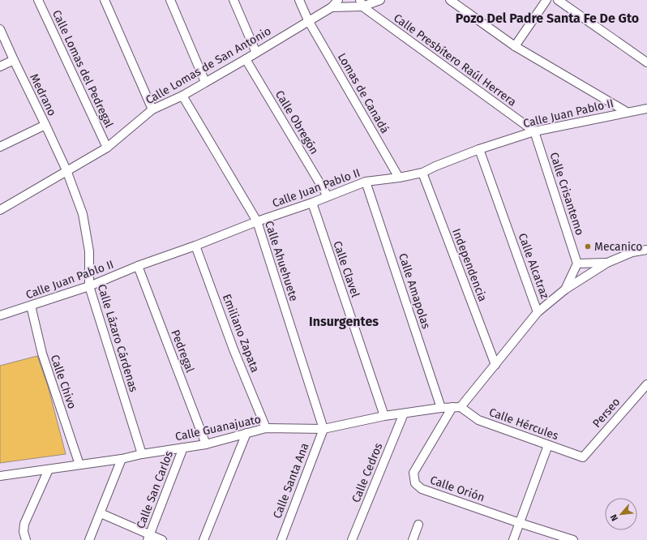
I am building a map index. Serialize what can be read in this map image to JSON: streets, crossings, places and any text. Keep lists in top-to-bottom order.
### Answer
{
  "streets": {
    "street": [
      "Calle Presbítero Raúl Herrera",
      "Calle Lomas de San Antonio",
      "Calle Lomas del Pedregal",
      "Lomas de Canadá",
      "Medrano",
      "Calle Juan Pablo II",
      "Calle Obregón",
      "Calle Crisantemo",
      "Calle Ahuehuete",
      "Independencia",
      "Calle Alcatraz",
      "Calle Clavel",
      "Calle Amapolas",
      "Emiliano Zapata",
      "Calle Lázaro Cárdenas",
      "Pedregal",
      "Calle Chivo",
      "Perseo",
      "Calle Hércules",
      "Calle Guanajuato",
      "Calle Cedros",
      "Calle Santa Ana",
      "Calle Orión",
      "Calle San Carlos"
    ]
  },
  "crossings": [
    ["Calle Presbítero Raúl Herrera", "Calle Lomas de San Antonio"],
    ["Calle Presbítero Raúl Herrera", "Calle Juan Pablo II"],
    ["Calle Presbítero Raúl Herrera", "Calle Crisantemo"],
    ["Calle Lomas de San Antonio", "Calle Lomas del Pedregal"],
    ["Calle Lomas de San Antonio", "Lomas de Canadá"],
    ["Calle Lomas de San Antonio", "Medrano"],
    ["Calle Lomas de San Antonio", "Calle Obregón"],
    ["Calle Lomas de San Antonio", "Calle Ahuehuete"],
    ["Calle Lomas de San Antonio", "Calle Lázaro Cárdenas"],
    ["Lomas de Canadá", "Calle Juan Pablo II"],
    ["Medrano", "Calle Lázaro Cárdenas"],
    ["Calle Juan Pablo II", "Calle Obregón"],
    ["Calle Juan Pablo II", "Calle Crisantemo"],
    ["Calle Juan Pablo II", "Calle Ahuehuete"],
    ["Calle Juan Pablo II", "Independencia"],
    ["Calle Juan Pablo II", "Calle Alcatraz"],
    ["Calle Juan Pablo II", "Calle Clavel"],
    ["Calle Juan Pablo II", "Calle Amapolas"],
    ["Calle Juan Pablo II", "Emiliano Zapata"],
    ["Calle Juan Pablo II", "Calle Lázaro Cárdenas"],
    ["Calle Juan Pablo II", "Pedregal"],
    ["Calle Juan Pablo II", "Calle Chivo"],
    ["Calle Ahuehuete", "Calle Guanajuato"],
    ["Calle Ahuehuete", "Calle Santa Ana"],
    ["Independencia", "Calle Alcatraz"],
    ["Calle Alcatraz", "Calle Hércules"],
    ["Calle Alcatraz", "Calle Guanajuato"],
    ["Calle Alcatraz", "Calle Orión"],
    ["Calle Clavel", "Calle Guanajuato"],
    ["Calle Amapolas", "Calle Guanajuato"],
    ["Emiliano Zapata", "Calle Guanajuato"],
    ["Calle Lázaro Cárdenas", "Calle Guanajuato"],
    ["Pedregal", "Calle Guanajuato"],
    ["Calle Chivo", "Calle Guanajuato"],
    ["Perseo", "Calle Hércules"],
    ["Calle Hércules", "Calle Guanajuato"],
    ["Calle Hércules", "Calle Orión"],
    ["Calle Guanajuato", "Calle Cedros"],
    ["Calle Guanajuato", "Calle Santa Ana"],
    ["Calle Guanajuato", "Calle Orión"],
    ["Calle Guanajuato", "Calle San Carlos"]
  ],
  "districts": ["Pozo Del Padre Santa Fe De Gto", "Insurgentes"],
  "places": ["Mecanico"],
  "north": "bottom left"
}
